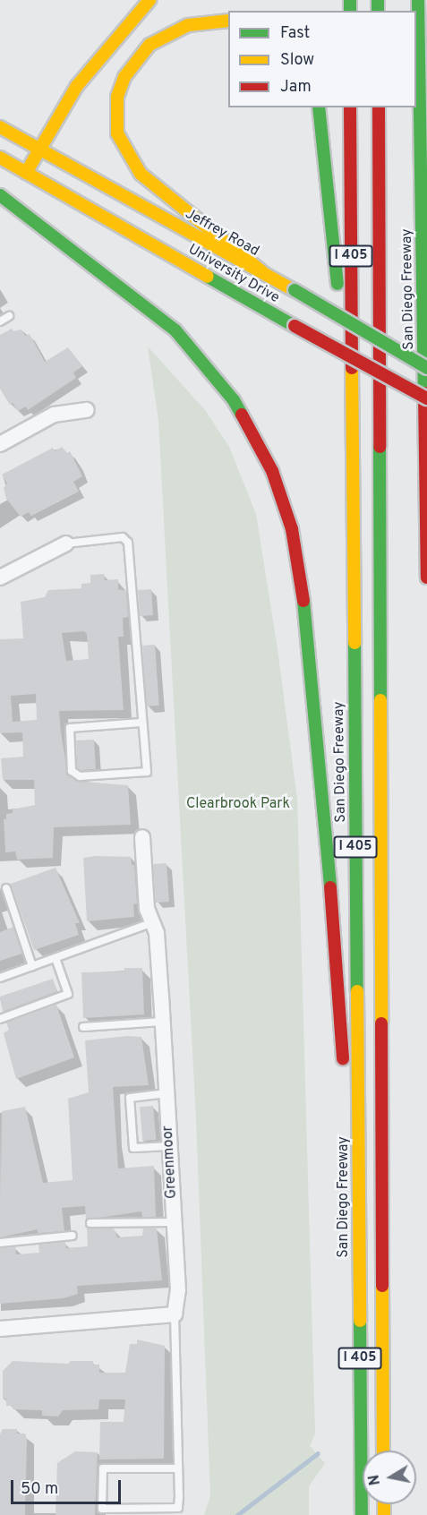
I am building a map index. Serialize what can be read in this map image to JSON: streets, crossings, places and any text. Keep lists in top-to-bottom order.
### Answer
{
  "streets": {
    "main road": [
      "Jeffrey Road",
      "I 405",
      "University Drive",
      "San Diego Freeway"
    ],
    "street": ["Greenmoor"]
  },
  "parks": ["Clearbrook Park"],
  "legend": ["Fast", "Slow", "Jam"],
  "scale_bar": "50 m",
  "north": "left"
}
